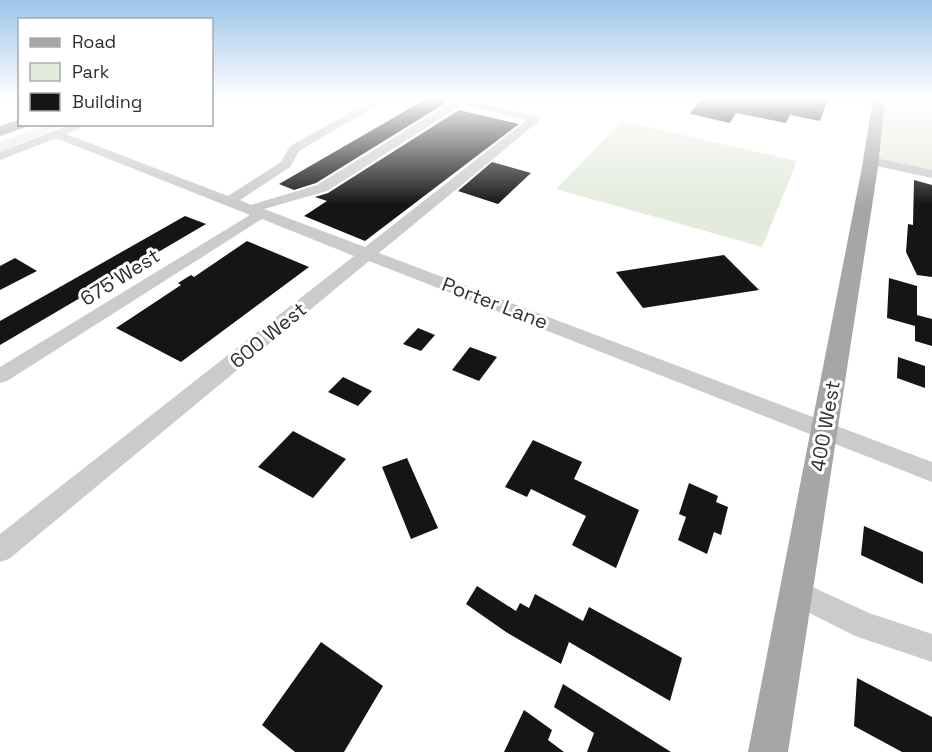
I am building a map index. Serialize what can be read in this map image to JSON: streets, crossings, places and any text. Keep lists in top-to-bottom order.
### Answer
{
  "streets": {
    "main road": ["400 West"],
    "street": ["675 West", "Porter Lane", "600 West"]
  },
  "crossings": [
    ["675 West", "Porter Lane"],
    ["Porter Lane", "600 West"],
    ["Porter Lane", "400 West"]
  ],
  "legend": ["Road", "Park", "Building"]
}
